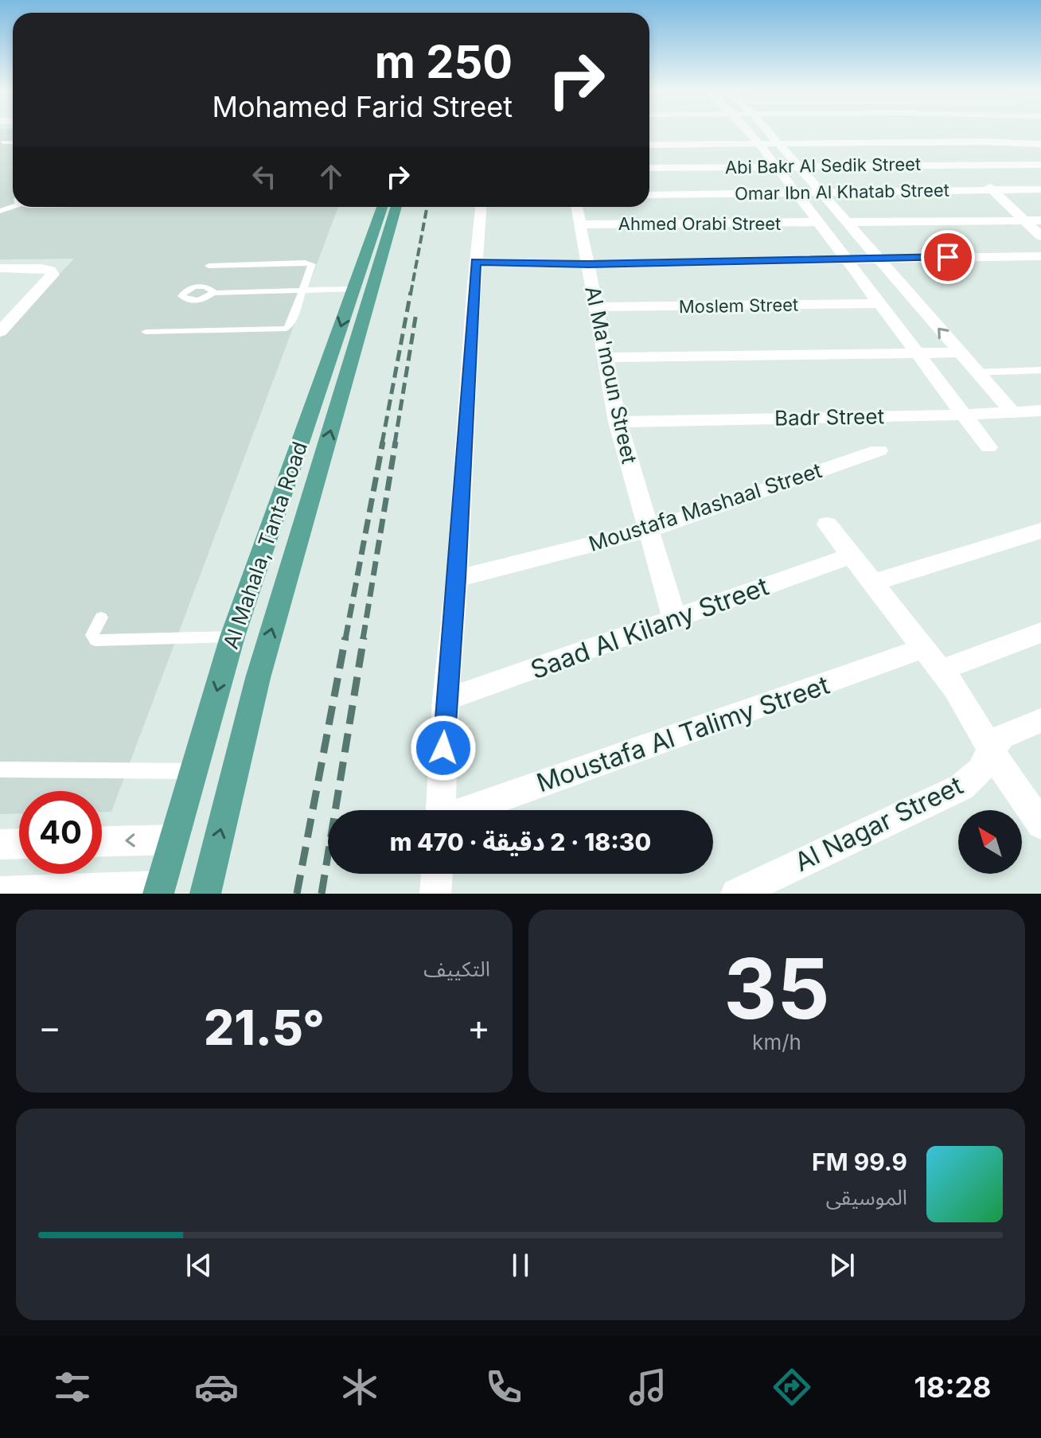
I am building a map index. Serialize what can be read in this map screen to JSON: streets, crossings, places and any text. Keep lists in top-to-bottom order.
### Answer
{
  "streets": {
    "main road": ["Al Mahala, Tanta Road"],
    "street": [
      "Abi Bakr Al Sedik Street",
      "Omar Ibn Al Khatab Street",
      "Ahmed Orabi Street",
      "Moslem Street",
      "Al Ma'moun Street",
      "Badr Street",
      "Moustafa Mashaal Street",
      "Saad Al Kilany Street",
      "Moustafa Al Talimy Street",
      "Al Nagar Street"
    ]
  },
  "crossings": [
    ["Ahmed Orabi Street", "Al Ma'moun Street"],
    ["Moslem Street", "Al Ma'moun Street"],
    ["Al Ma'moun Street", "Badr Street"],
    ["Al Ma'moun Street", "Moustafa Mashaal Street"],
    ["Al Ma'moun Street", "Saad Al Kilany Street"]
  ],
  "north": "top left",
  "page": {
    "turn": ["250 m", "Mohamed Farid Street"],
    "limit": "40",
    "trip": "18:30 · 2 دقيقة · 470 m",
    "tile": [
      ["35", "km/h"],
      "التكييف"
    ],
    "heat": ["−", "21.5°", "+"],
    "song": ["99.9 FM", "الموسيقى"],
    "tabs": "18:28"
  }
}
